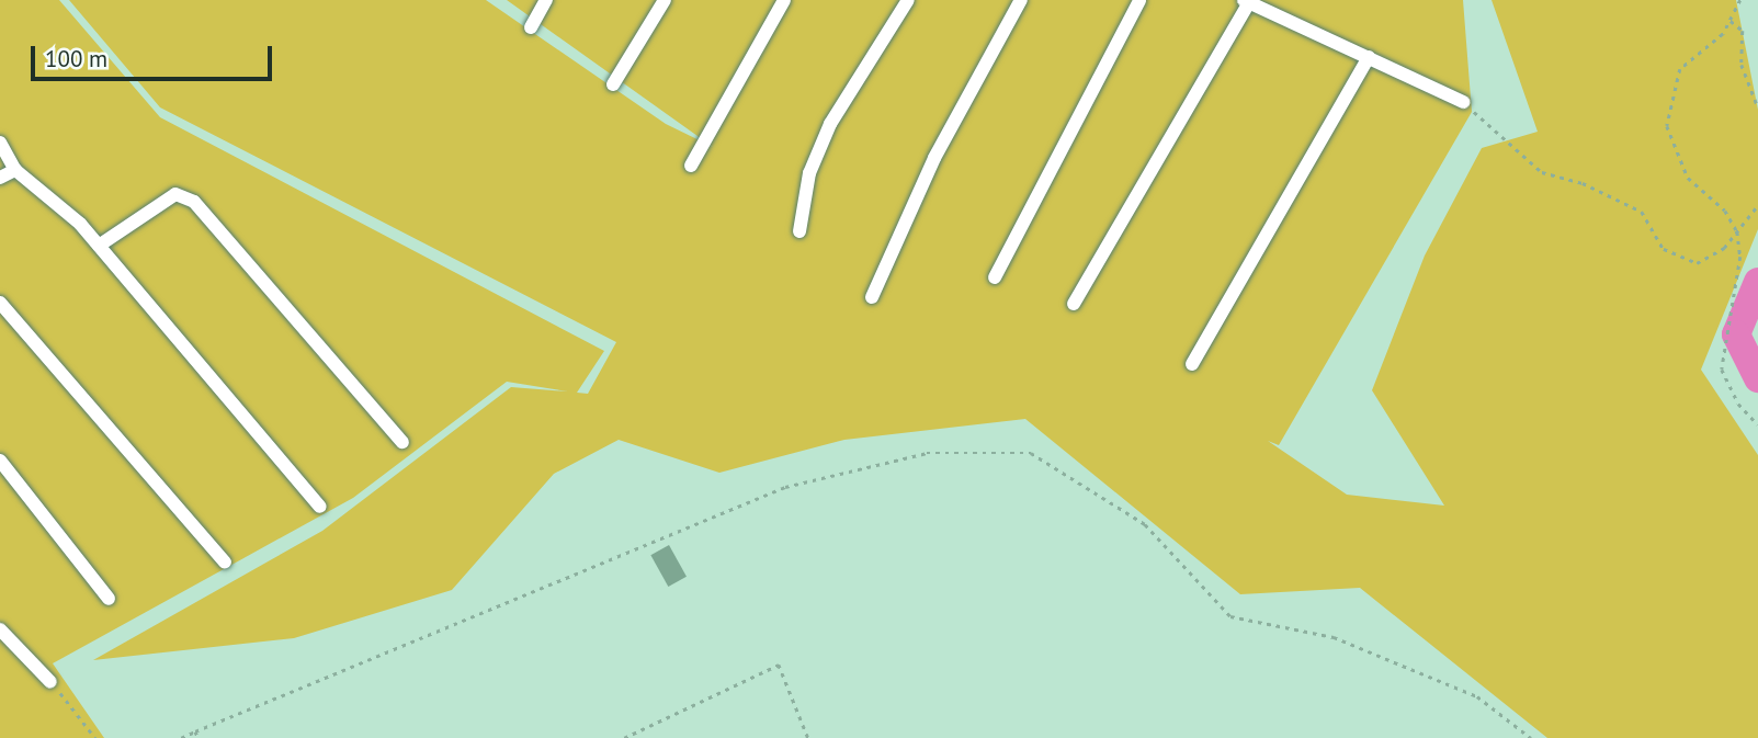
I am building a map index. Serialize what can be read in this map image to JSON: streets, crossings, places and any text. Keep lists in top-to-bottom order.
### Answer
{
  "scale_bar": "100 m"
}
